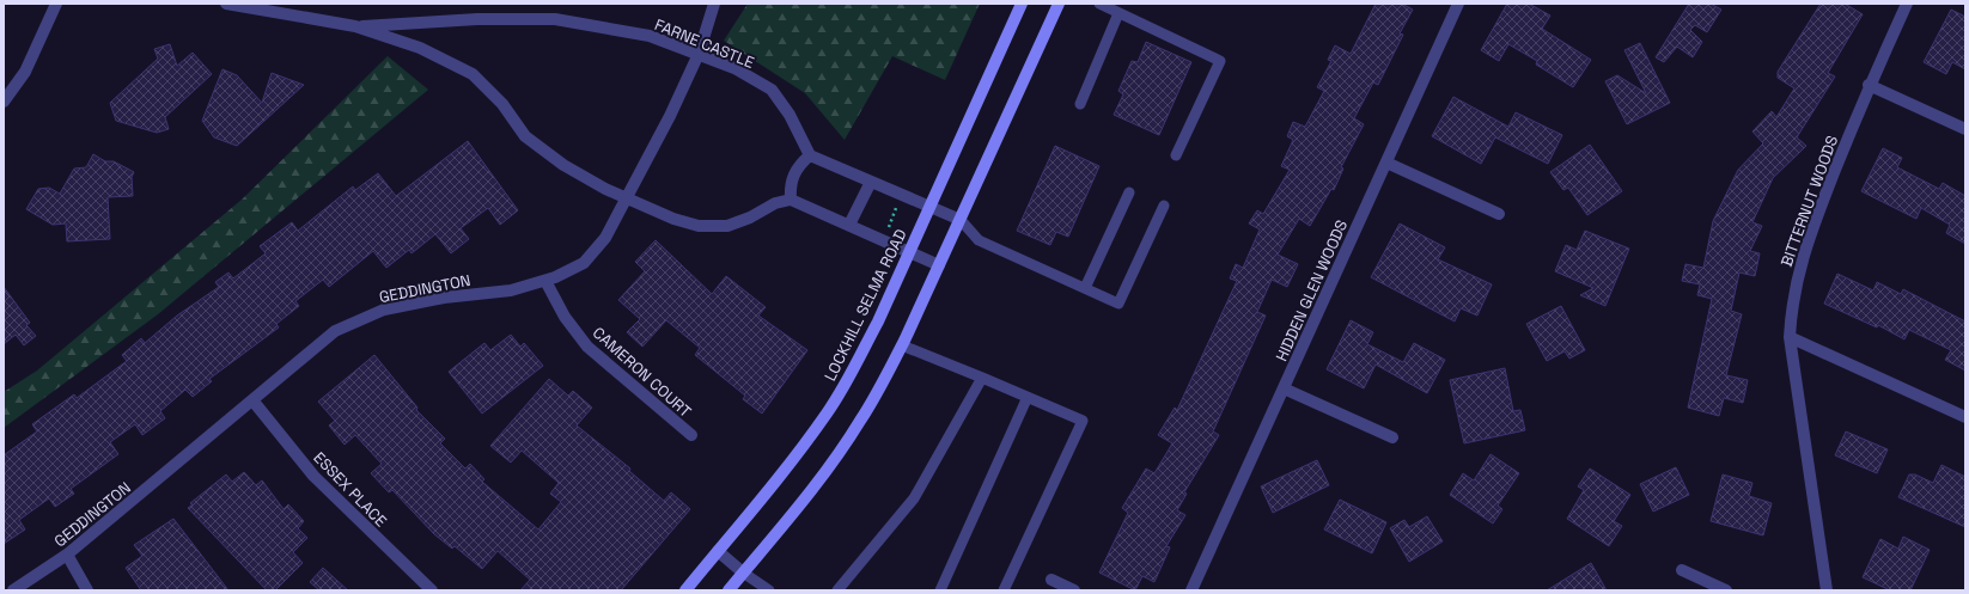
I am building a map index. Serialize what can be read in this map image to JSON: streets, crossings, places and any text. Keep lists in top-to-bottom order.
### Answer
{
  "streets": {
    "main road": ["LOCKHILL SELMA ROAD"],
    "street": [
      "FARNE CASTLE",
      "BITTERNUT WOODS",
      "GEDDINGTON",
      "HIDDEN GLEN WOODS",
      "CAMERON COURT",
      "ESSEX PLACE"
    ]
  },
  "crossings": [
    ["FARNE CASTLE", "GEDDINGTON"],
    ["GEDDINGTON", "CAMERON COURT"],
    ["GEDDINGTON", "ESSEX PLACE"]
  ]
}
